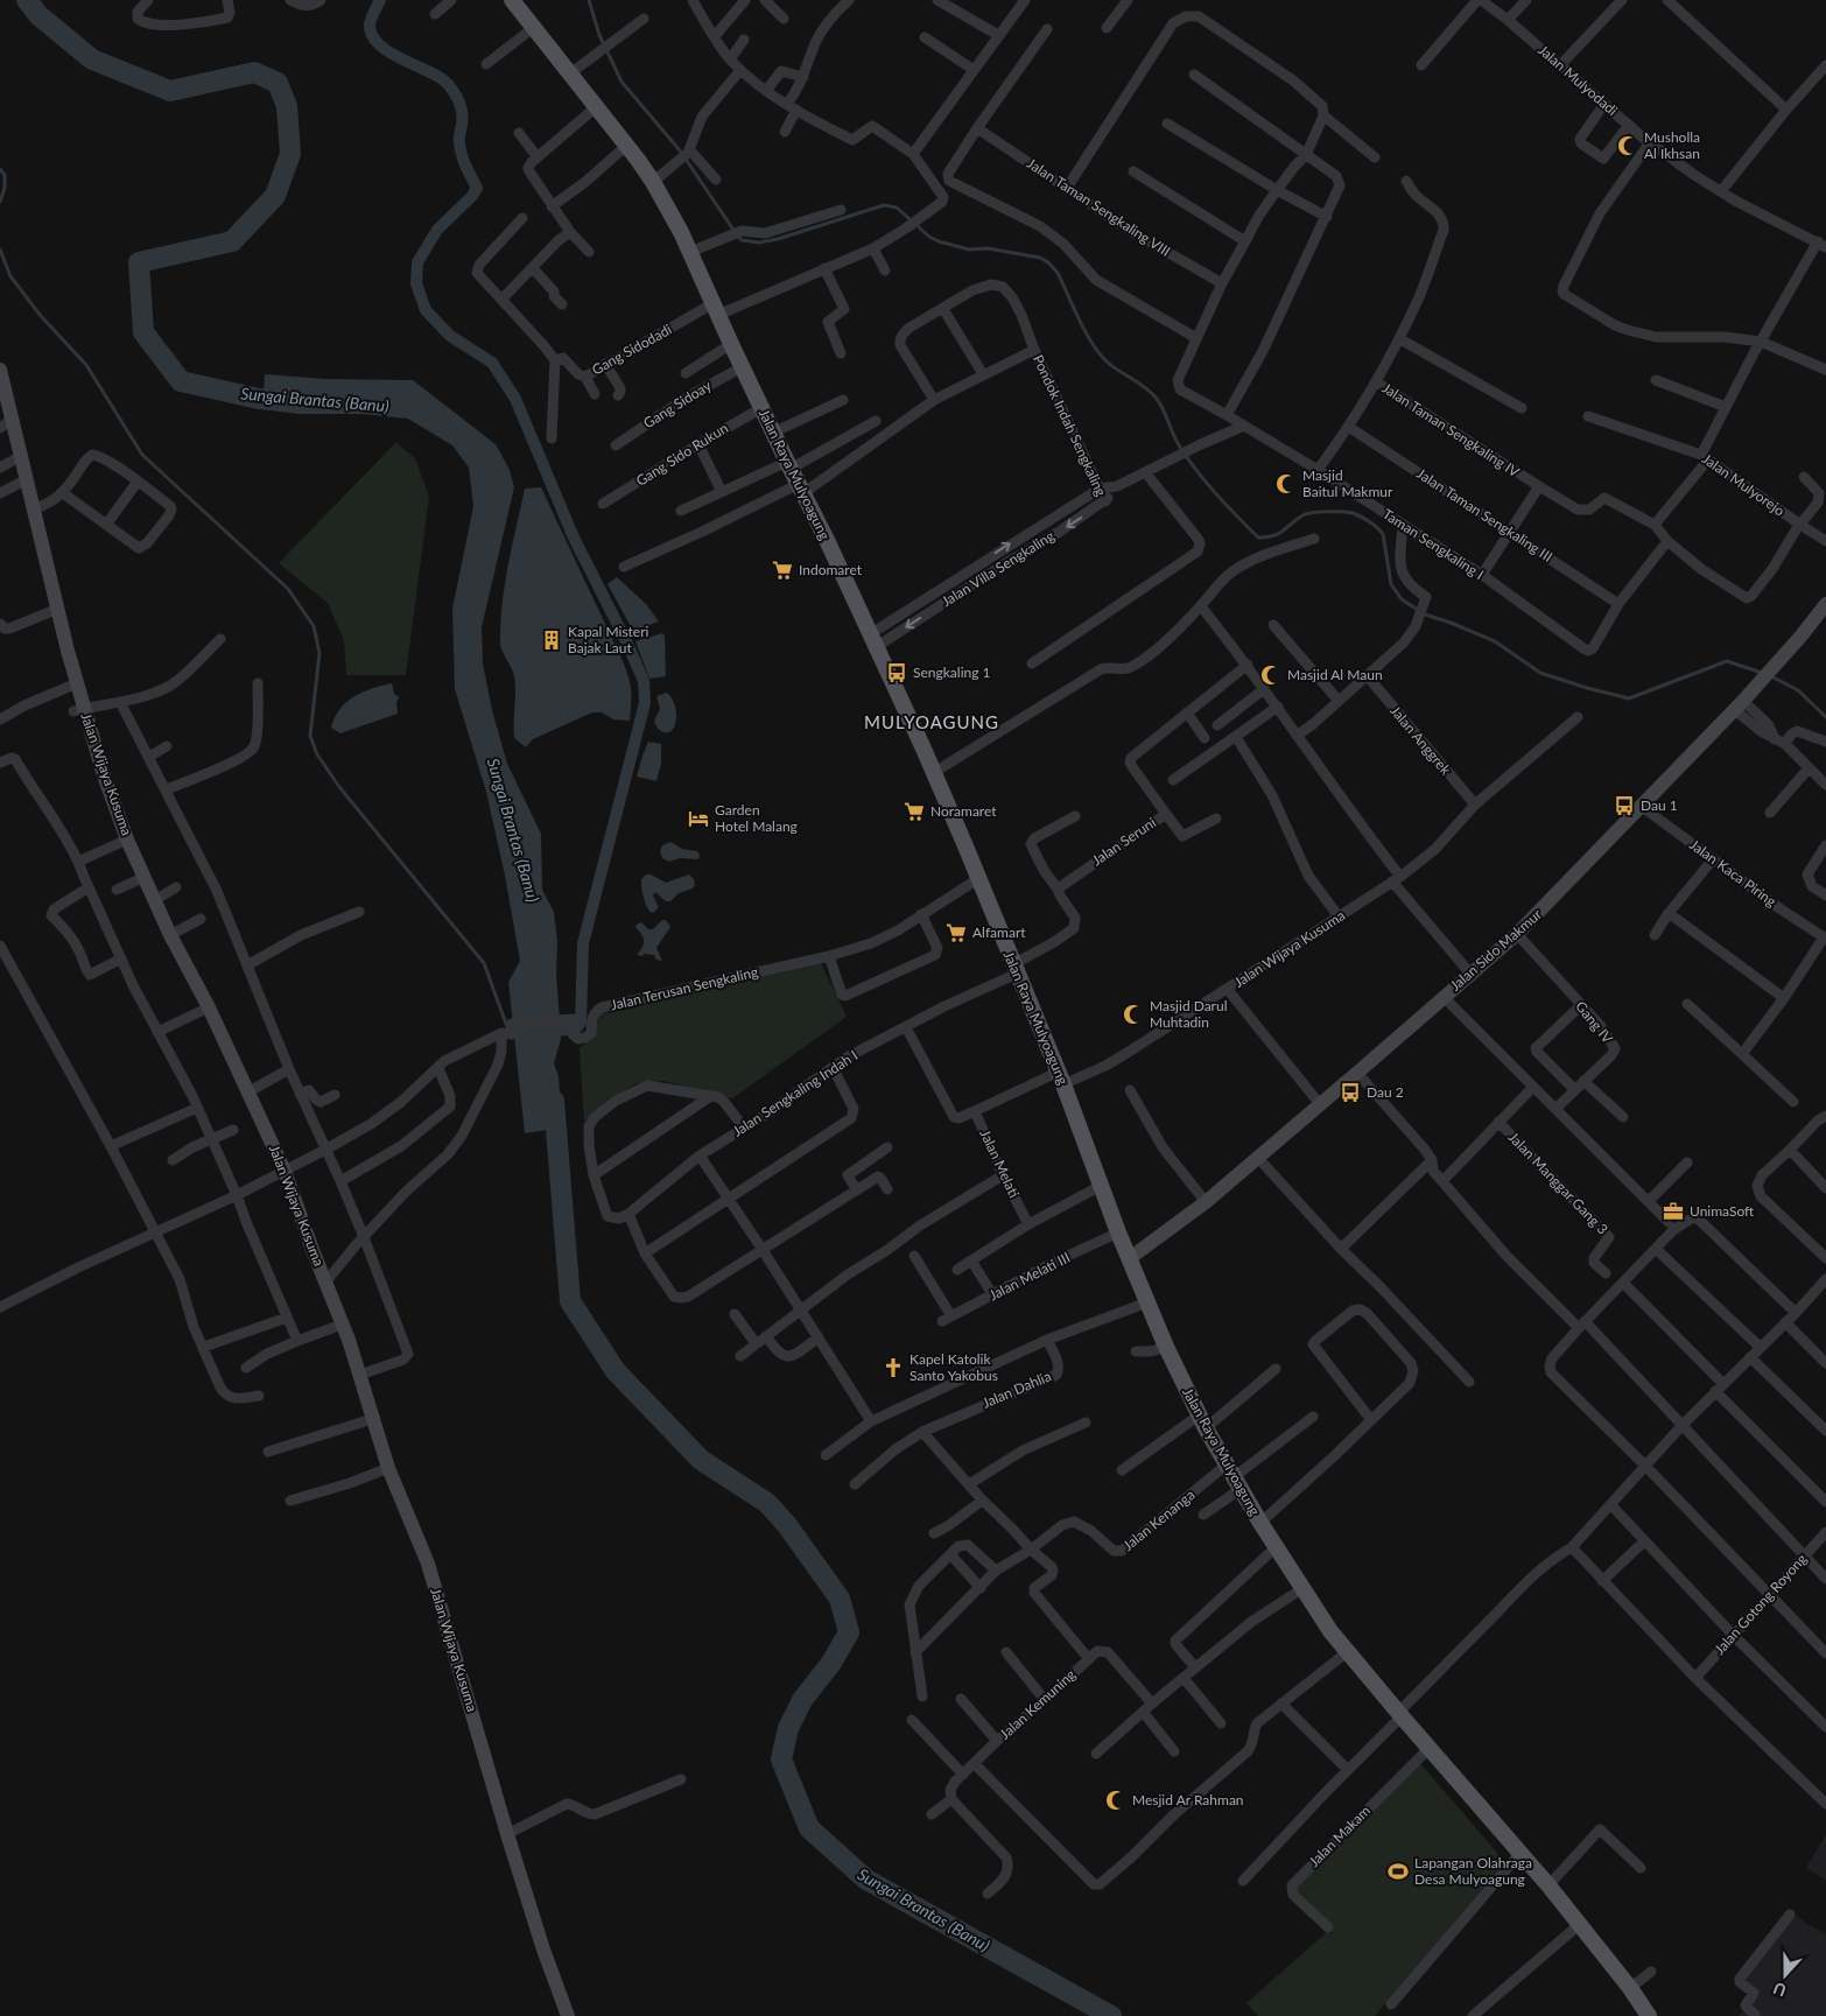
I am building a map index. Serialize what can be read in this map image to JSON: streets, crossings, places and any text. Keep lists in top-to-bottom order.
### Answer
{
  "streets": {
    "main road": ["Jalan Raya Mulyoagung", "Jalan Wijaya Kusuma", "Jalan Sido Makmur"],
    "street": [
      "Jalan Mulyodadi",
      "Jalan Taman Sengkaling VIII",
      "Gang Sidodadi",
      "Gang Sidoay",
      "Pondok Indah Sengkaling",
      "Jalan Taman Sengkaling IV",
      "Gang Sido Rukun",
      "Jalan Mulyorejo",
      "Jalan Taman Sengkaling III",
      "Taman Sengkaling I",
      "Jalan Villa Sengkaling",
      "Jalan Anggrek",
      "Jalan Seruni",
      "Jalan Kaca Piring",
      "Jalan Terusan Sengkaling",
      "Gang IV",
      "Jalan Sengkaling Indah I",
      "Jalan Melati",
      "Jalan Manggar Gang 3",
      "Jalan Melati III",
      "Jalan Dahlia",
      "Jalan Kenanga",
      "Jalan Gotong Royong",
      "Jalan Kemuning",
      "Jalan Makam"
    ]
  },
  "crossings": [
    ["Gang Sidodadi", "Jalan Raya Mulyoagung"],
    ["Gang Sidoay", "Jalan Raya Mulyoagung"],
    ["Pondok Indah Sengkaling", "Jalan Raya Mulyoagung"],
    ["Pondok Indah Sengkaling", "Jalan Villa Sengkaling"],
    ["Gang Sido Rukun", "Jalan Raya Mulyoagung"],
    ["Jalan Raya Mulyoagung", "Jalan Villa Sengkaling"],
    ["Jalan Raya Mulyoagung", "Jalan Wijaya Kusuma"],
    ["Jalan Raya Mulyoagung", "Jalan Sido Makmur"],
    ["Jalan Raya Mulyoagung", "Jalan Terusan Sengkaling"],
    ["Jalan Raya Mulyoagung", "Jalan Sengkaling Indah I"],
    ["Jalan Raya Mulyoagung", "Jalan Melati"],
    ["Jalan Raya Mulyoagung", "Jalan Melati III"],
    ["Jalan Raya Mulyoagung", "Jalan Kenanga"],
    ["Jalan Raya Mulyoagung", "Jalan Makam"],
    ["Jalan Taman Sengkaling III", "Taman Sengkaling I"],
    ["Taman Sengkaling I", "Jalan Villa Sengkaling"],
    ["Jalan Anggrek", "Jalan Wijaya Kusuma"],
    ["Jalan Wijaya Kusuma", "Jalan Terusan Sengkaling"],
    ["Jalan Wijaya Kusuma", "Jalan Melati"],
    ["Jalan Kaca Piring", "Jalan Sido Makmur"],
    ["Jalan Sido Makmur", "Gang IV"]
  ],
  "districts": ["MULYOAGUNG"],
  "water": ["Sungai Brantas (Banu)"],
  "places": {
    "mosque": [
      "Musholla Al Ikhsan",
      "Masjid Baitul Makmur",
      "Masjid Al Maun",
      "Masjid Darul Muhtadin",
      "Mesjid Ar Rahman"
    ],
    "supermarket": ["Indomaret", "Noramaret", "Alfamart"],
    "building": ["Kapal Misteri Bajak Laut"],
    "bus stop": ["Sengkaling 1", "Dau 1", "Dau 2"],
    "hotel": ["Garden Hotel Malang"],
    "office": ["UnimaSoft"],
    "church": ["Kapel Katolik Santo Yakobus"],
    "sports": ["Lapangan Olahraga Desa Mulyoagung"]
  },
  "north": "bottom"
}
